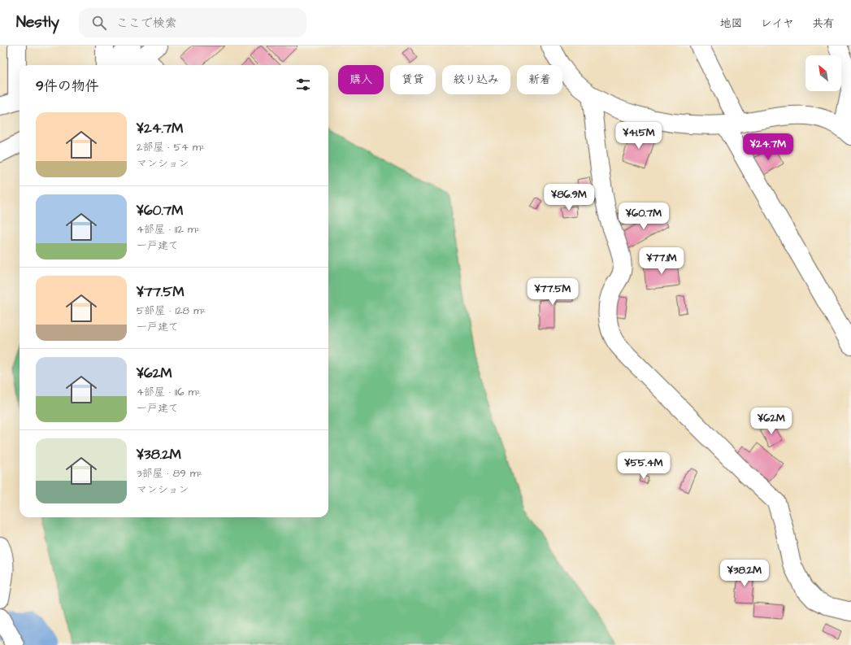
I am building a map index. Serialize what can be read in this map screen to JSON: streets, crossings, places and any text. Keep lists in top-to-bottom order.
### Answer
{
  "north": "top left",
  "page": {
    "header": "Nestly",
    "search": "ここで検索",
    "nav": ["地図", "レイヤ", "共有"],
    "chip": [
      "購入",
      "賃貸",
      "絞り込み",
      "新着"
    ],
    "heading": "9件の物件",
    "list": [
      {
        "name": "¥24.7M",
        "note": "2部屋 · 54 m² · マンション"
      },
      {
        "name": "¥60.7M",
        "note": "4部屋 · 112 m² · 一戸建て"
      },
      {
        "name": "¥77.5M",
        "note": "5部屋 · 128 m² · 一戸建て"
      },
      {
        "name": "¥62M",
        "note": "4部屋 · 116 m² · 一戸建て"
      },
      {
        "name": "¥38.2M",
        "note": "3部屋 · 89 m² · マンション"
      }
    ],
    "price": [
      "¥41.5M",
      "¥24.7M",
      "¥86.9M",
      "¥60.7M",
      "¥77.1M",
      "¥77.5M",
      "¥62M",
      "¥55.4M",
      "¥38.2M"
    ]
  }
}
